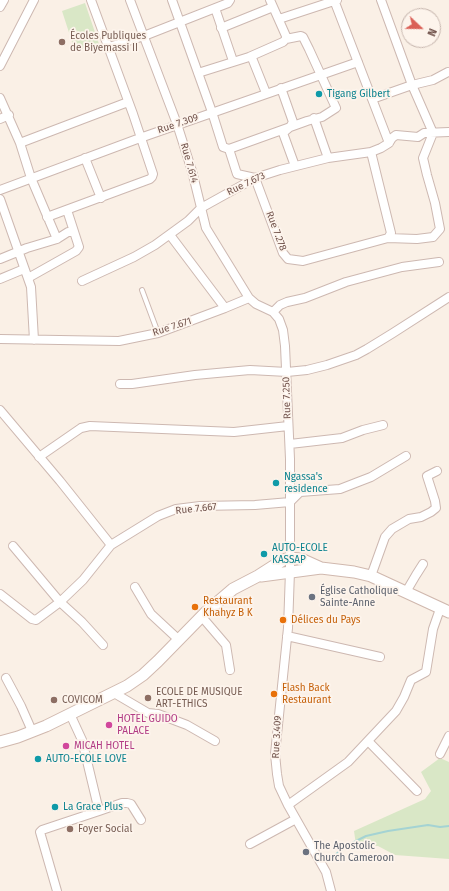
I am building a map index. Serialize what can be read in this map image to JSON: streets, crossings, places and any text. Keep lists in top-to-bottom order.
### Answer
{
  "streets": {
    "street": [
      "Rue 7.309",
      "Rue 7.614",
      "Rue 7.673",
      "Rue 7.278",
      "Rue 7.671",
      "Rue 7.250",
      "Rue 7.667",
      "Rue 3.409"
    ]
  },
  "crossings": [
    ["Rue 7.309", "Rue 7.614"],
    ["Rue 7.614", "Rue 7.673"],
    ["Rue 7.614", "Rue 7.671"],
    ["Rue 7.673", "Rue 7.278"],
    ["Rue 7.250", "Rue 7.667"],
    ["Rue 7.250", "Rue 3.409"]
  ],
  "places": [
    "Écoles Publiques de Biyemassi II",
    "Tigang Gilbert",
    "Ngassa's residence",
    "AUTO-ECOLE KASSAP",
    "Église Catholique Sainte-Anne",
    "Restaurant Khahyz B K",
    "Délices du Pays",
    "Flash Back Restaurant",
    "ECOLE DE MUSIQUE ART-ETHICS",
    "COVICOM",
    "HOTEL GUIDO PALACE",
    "MICAH HOTEL",
    "AUTO-ECOLE LOVE",
    "La Grace Plus",
    "Foyer Social",
    "The Apostolic Church Cameroon"
  ],
  "north": "right"
}
